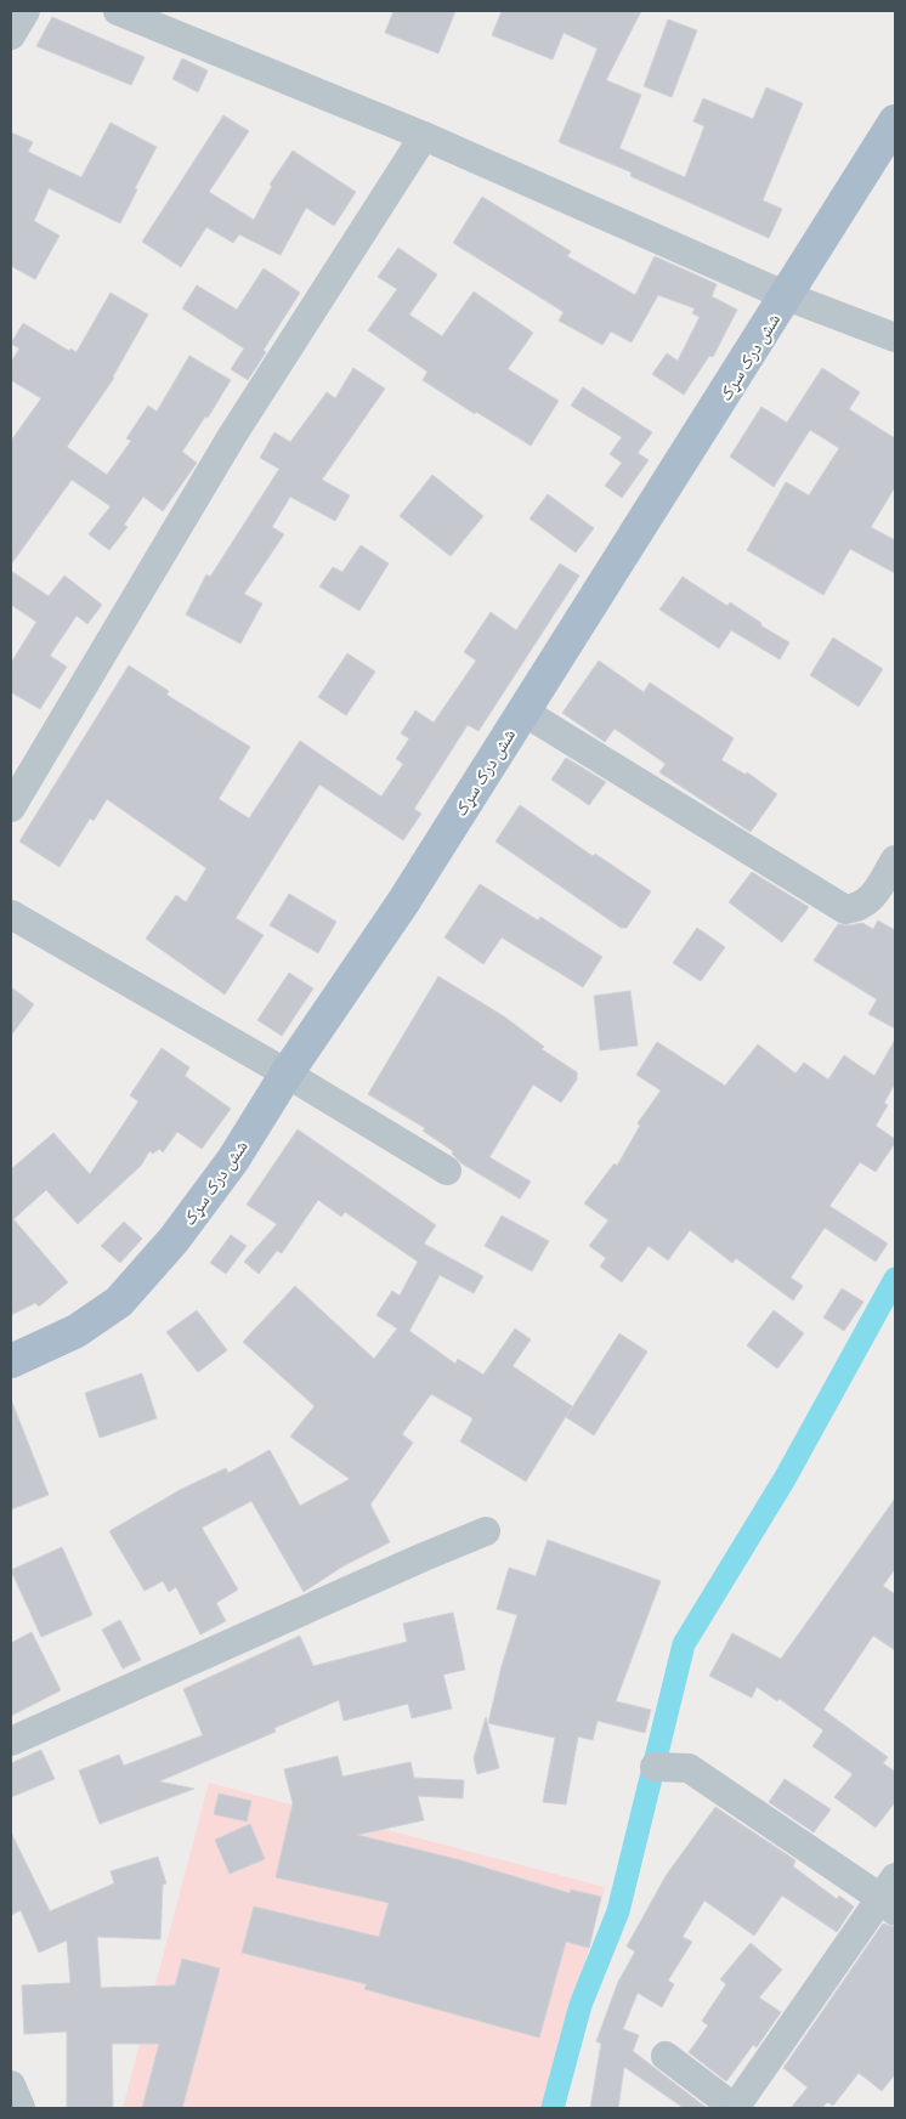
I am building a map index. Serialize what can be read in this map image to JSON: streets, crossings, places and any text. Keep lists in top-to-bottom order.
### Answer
{
  "streets": {
    "main road": ["شش درک سړک"]
  }
}
